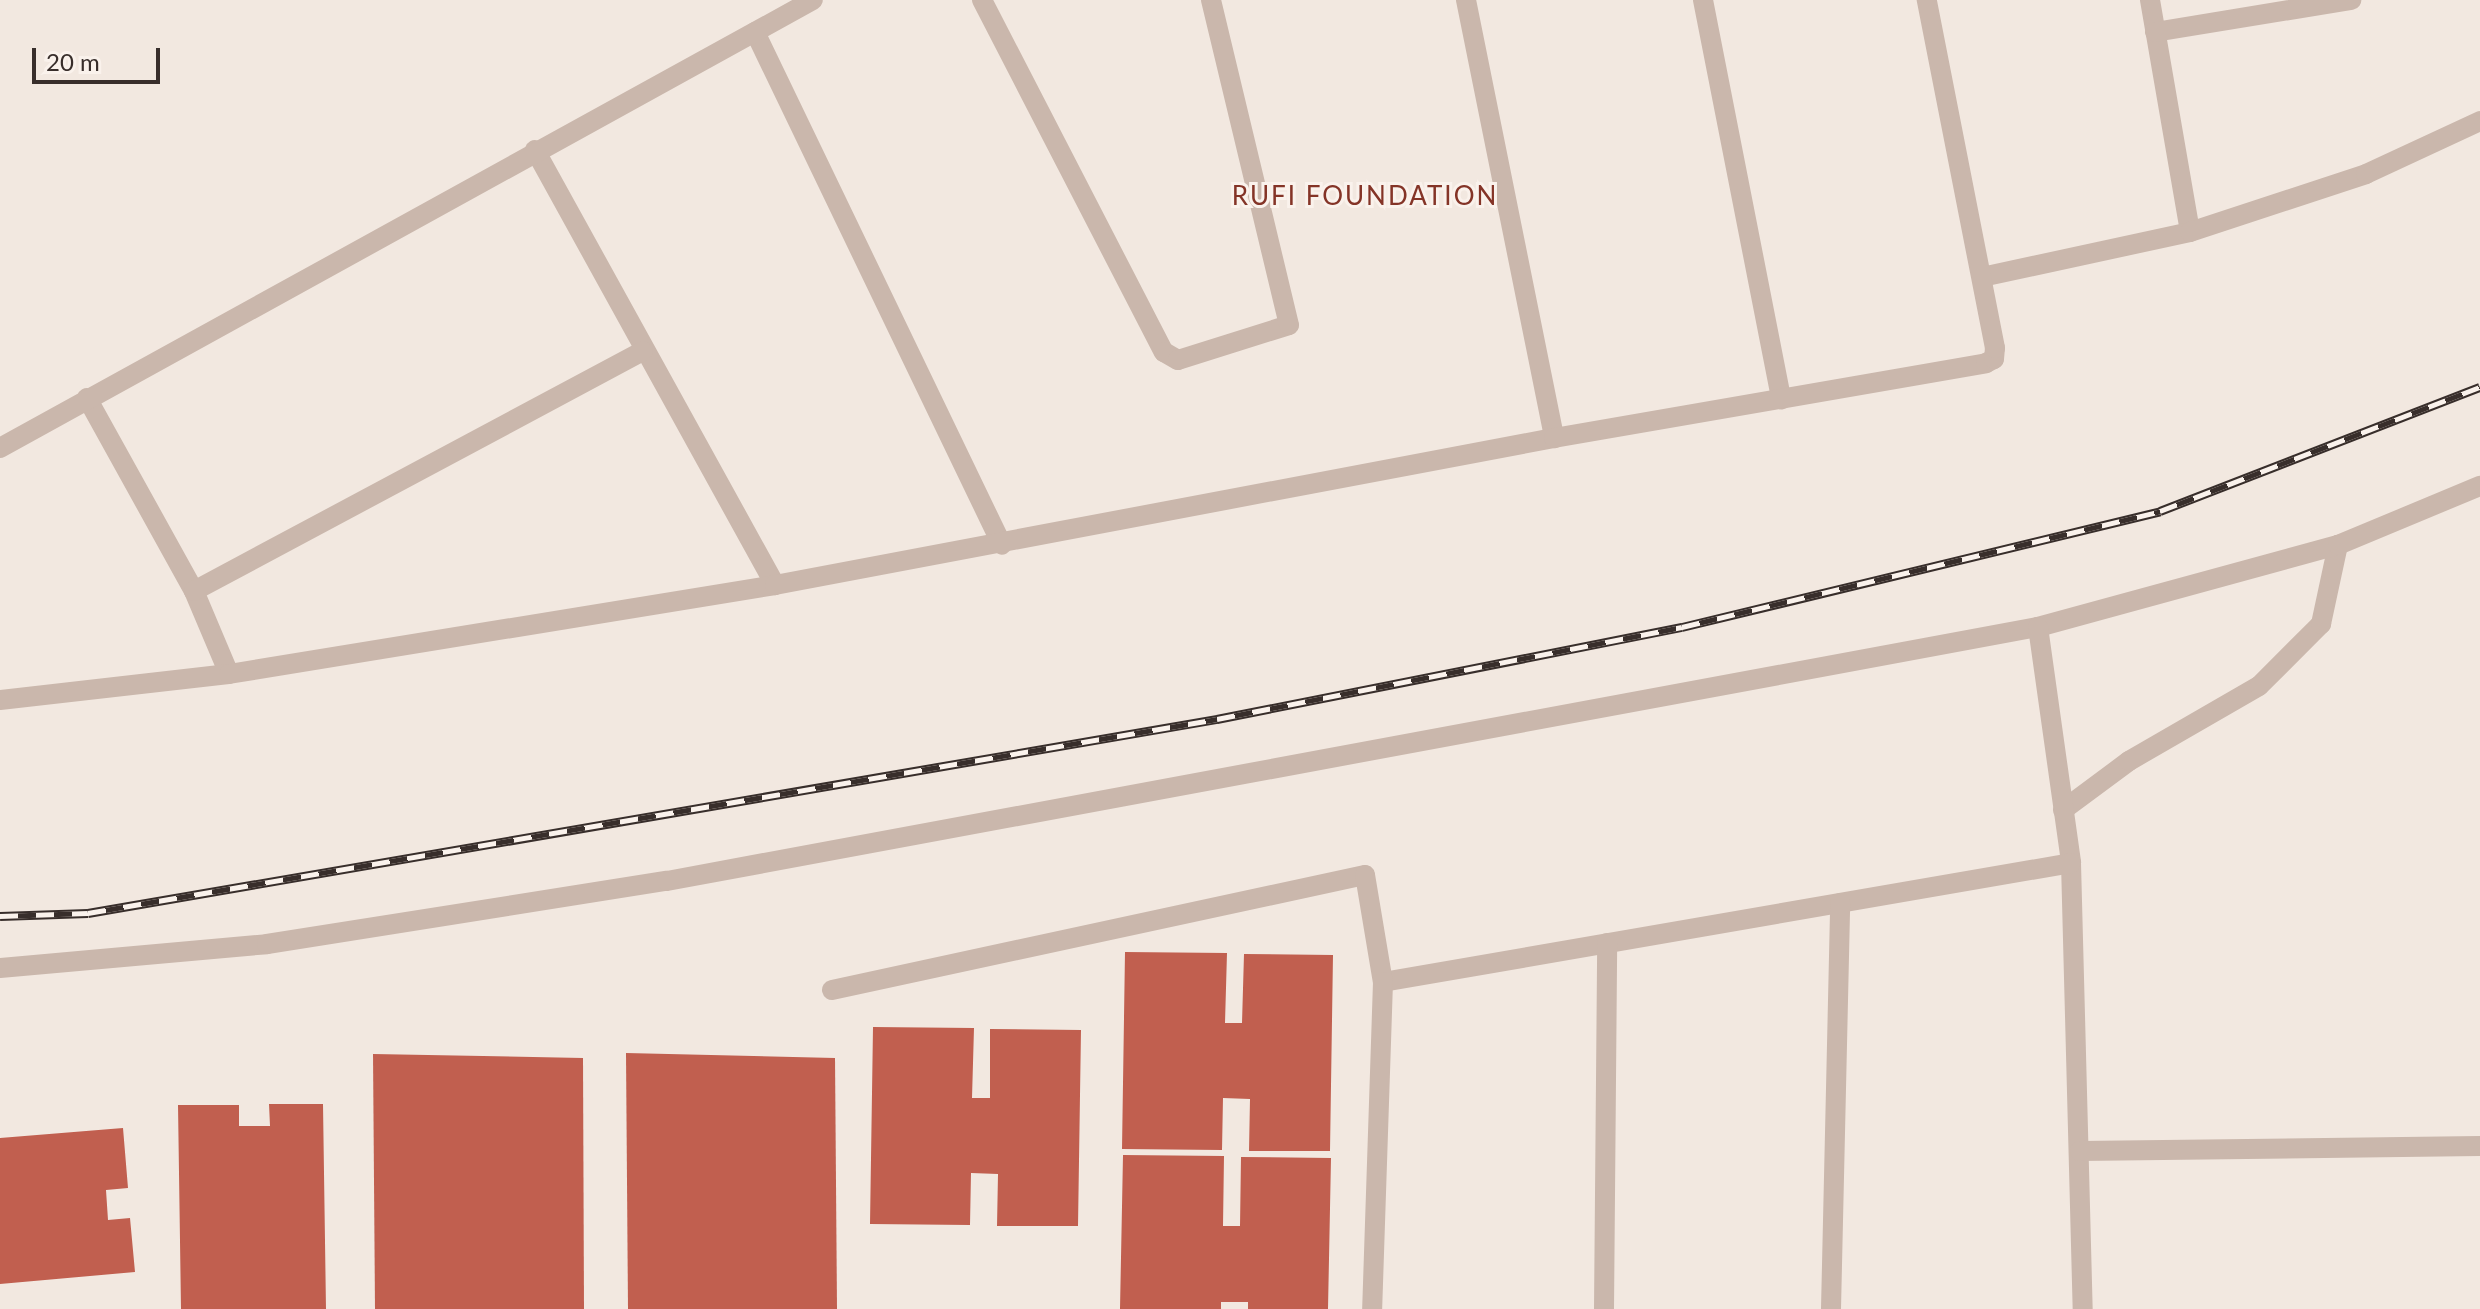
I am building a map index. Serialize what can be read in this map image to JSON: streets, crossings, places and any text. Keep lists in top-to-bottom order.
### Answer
{
  "districts": ["RUFI FOUNDATION"],
  "scale_bar": "20 m"
}
